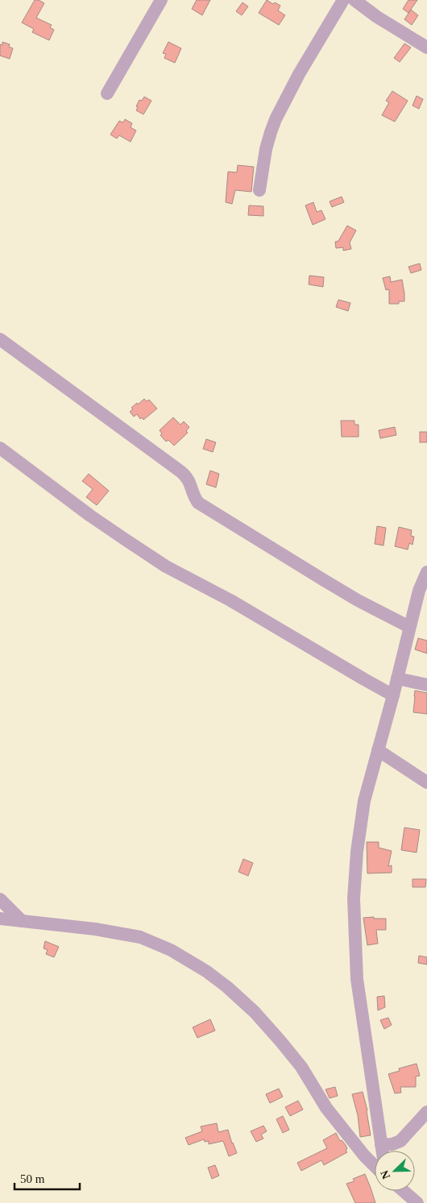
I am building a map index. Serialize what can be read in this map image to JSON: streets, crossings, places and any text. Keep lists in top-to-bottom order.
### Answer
{
  "scale_bar": "50 m",
  "north": "bottom left"
}
